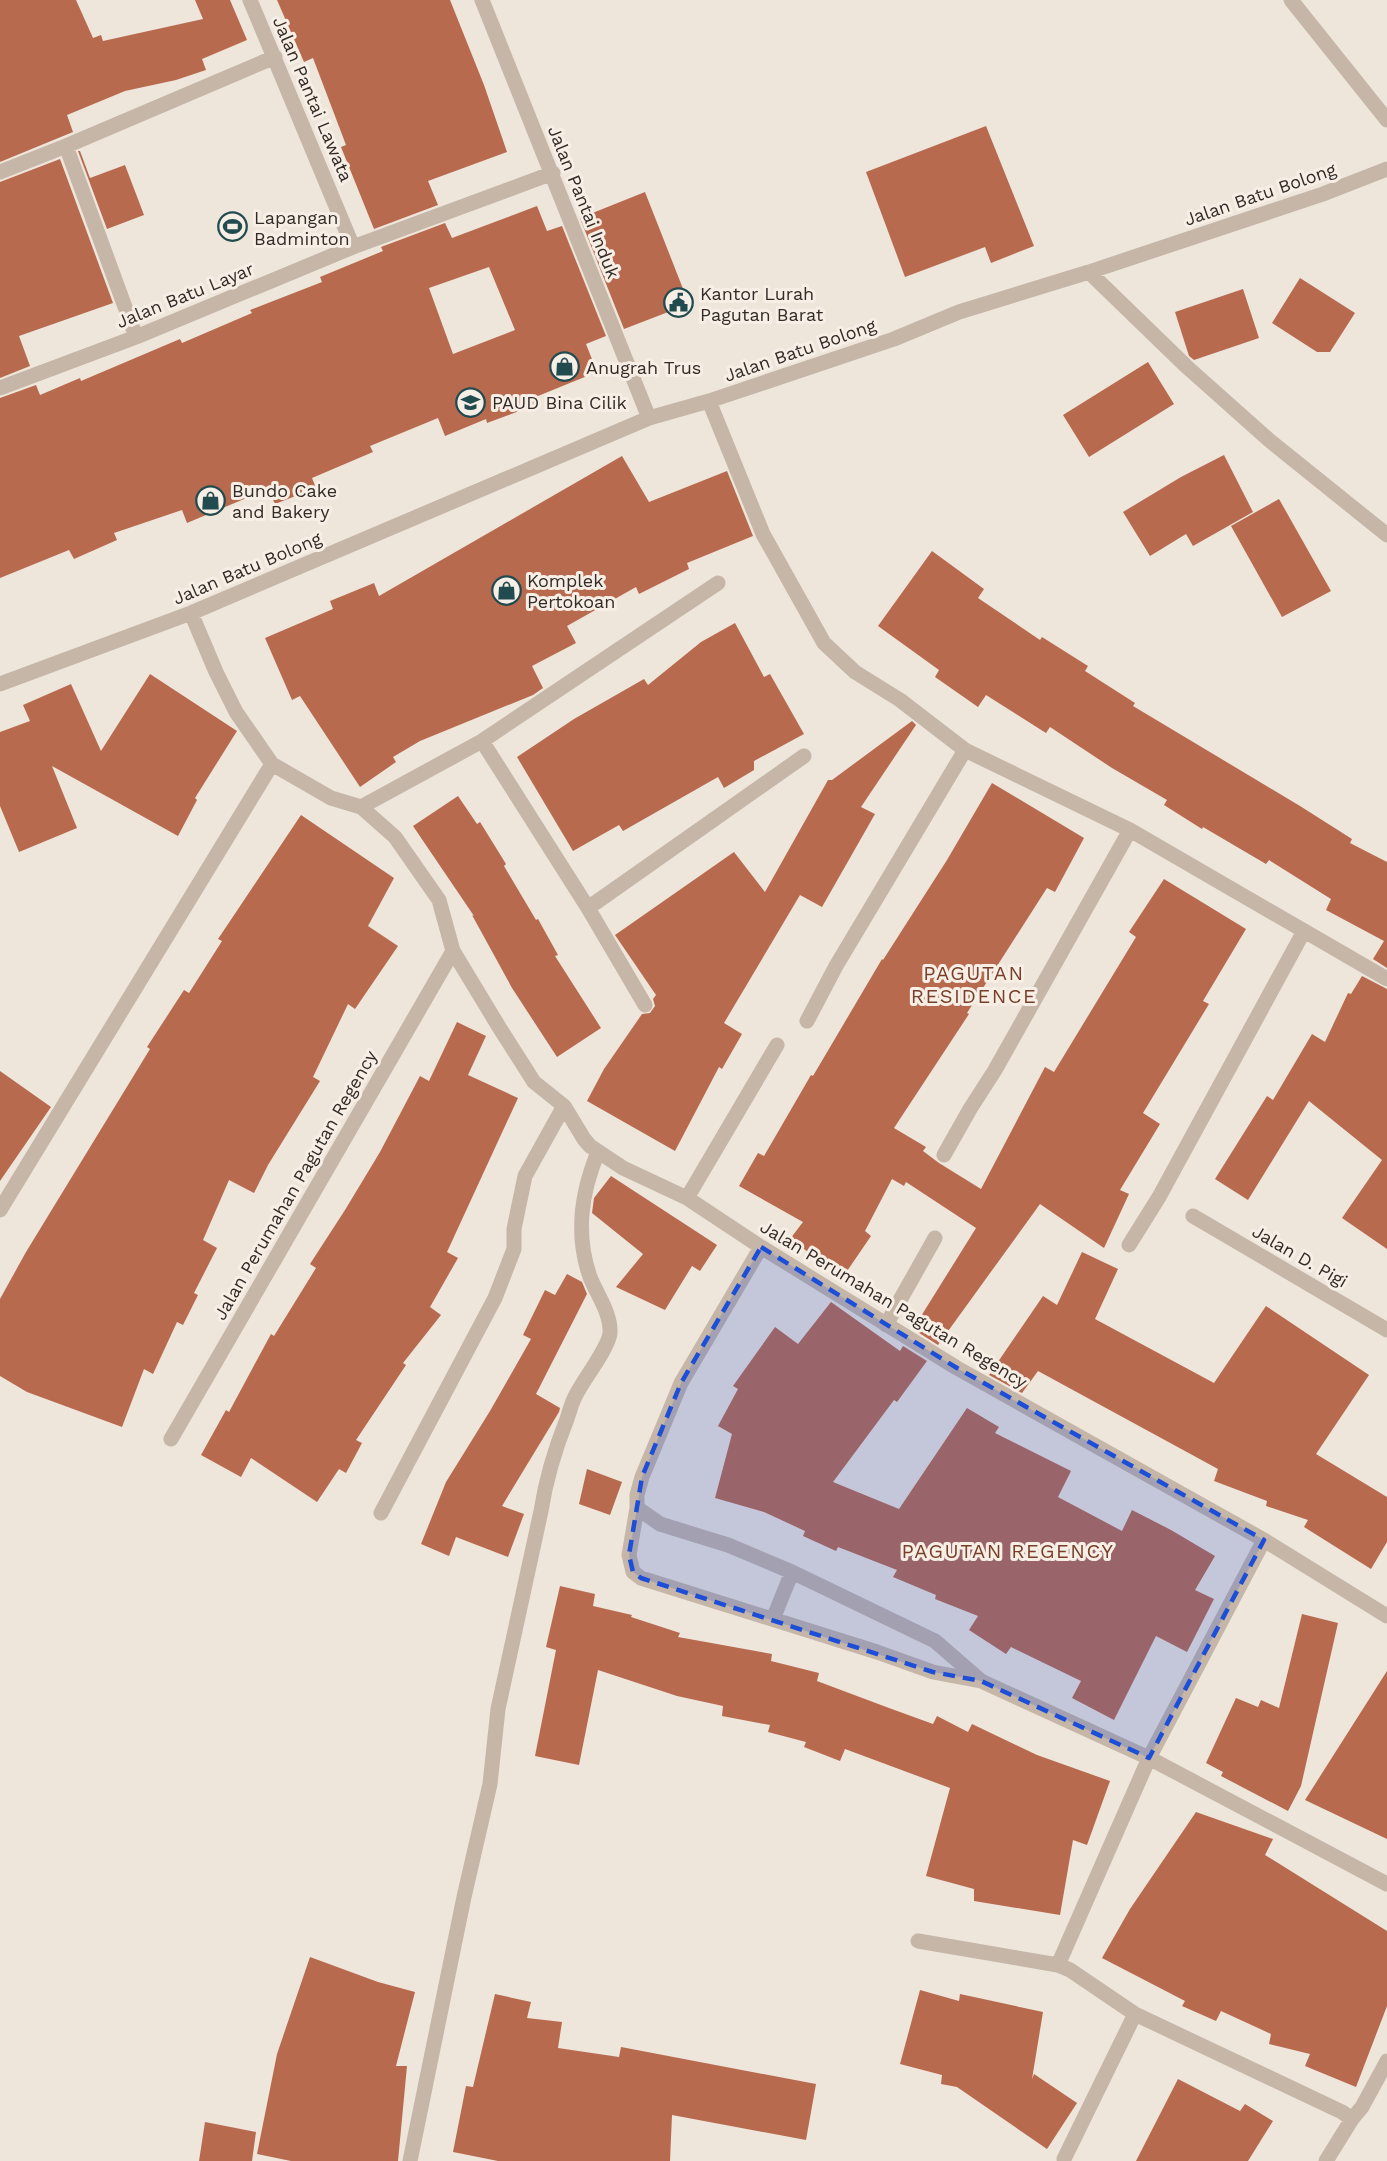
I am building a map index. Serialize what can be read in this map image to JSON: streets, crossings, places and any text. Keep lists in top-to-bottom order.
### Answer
{
  "streets": {
    "street": [
      "Jalan Pantai Lawata",
      "Jalan Batu Bolong",
      "Jalan Pantai Induk",
      "Jalan Batu Layar",
      "Jalan Perumahan Pagutan Regency",
      "Jalan D. Pigi"
    ]
  },
  "crossings": [
    ["Jalan Pantai Lawata", "Jalan Batu Layar"],
    ["Jalan Batu Bolong", "Jalan Pantai Induk"],
    ["Jalan Batu Bolong", "Jalan Perumahan Pagutan Regency"],
    ["Jalan Pantai Induk", "Jalan Batu Layar"]
  ],
  "districts": ["PAGUTAN RESIDENCE", "PAGUTAN REGENCY"],
  "places": {
    "sports": ["Lapangan Badminton"],
    "public building": ["Kantor Lurah Pagutan Barat"],
    "shop": ["Anugrah Trus", "Bundo Cake and Bakery", "Komplek Pertokoan"],
    "school or university": ["PAUD Bina Cilik"]
  }
}
